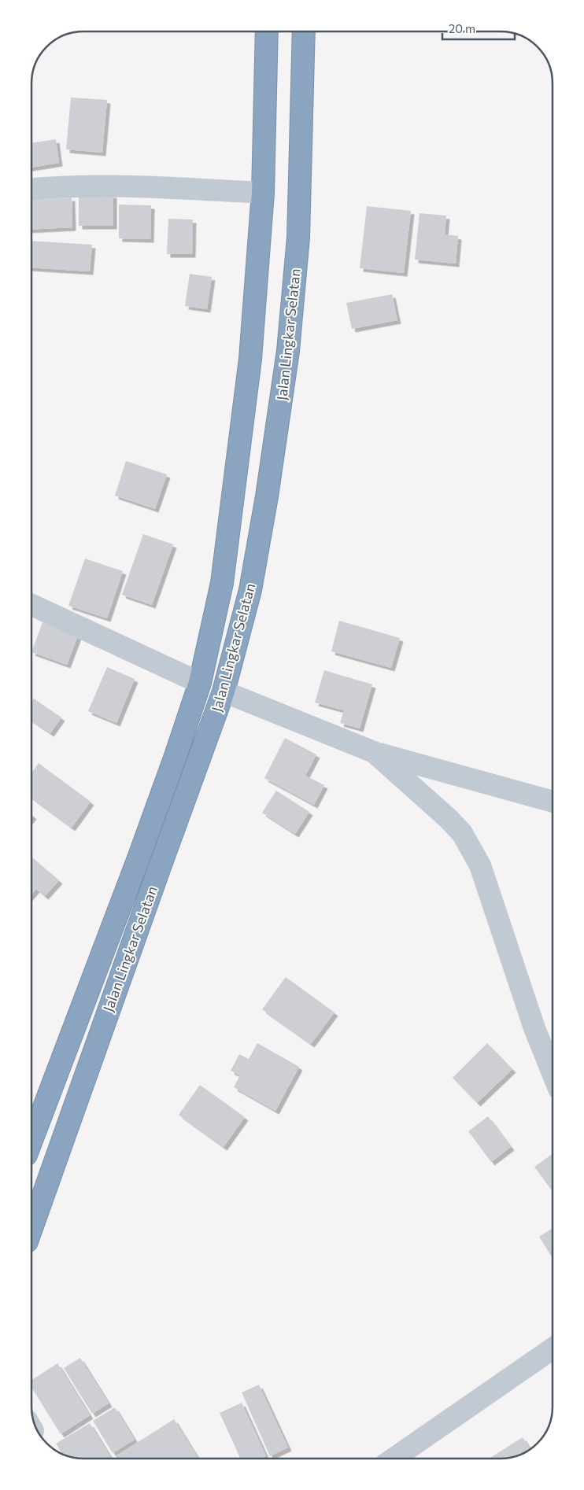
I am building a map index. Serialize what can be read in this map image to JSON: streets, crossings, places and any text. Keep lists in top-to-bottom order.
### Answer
{
  "streets": {
    "highway": ["Jalan Lingkar Selatan"]
  },
  "scale_bar": "20 m"
}
